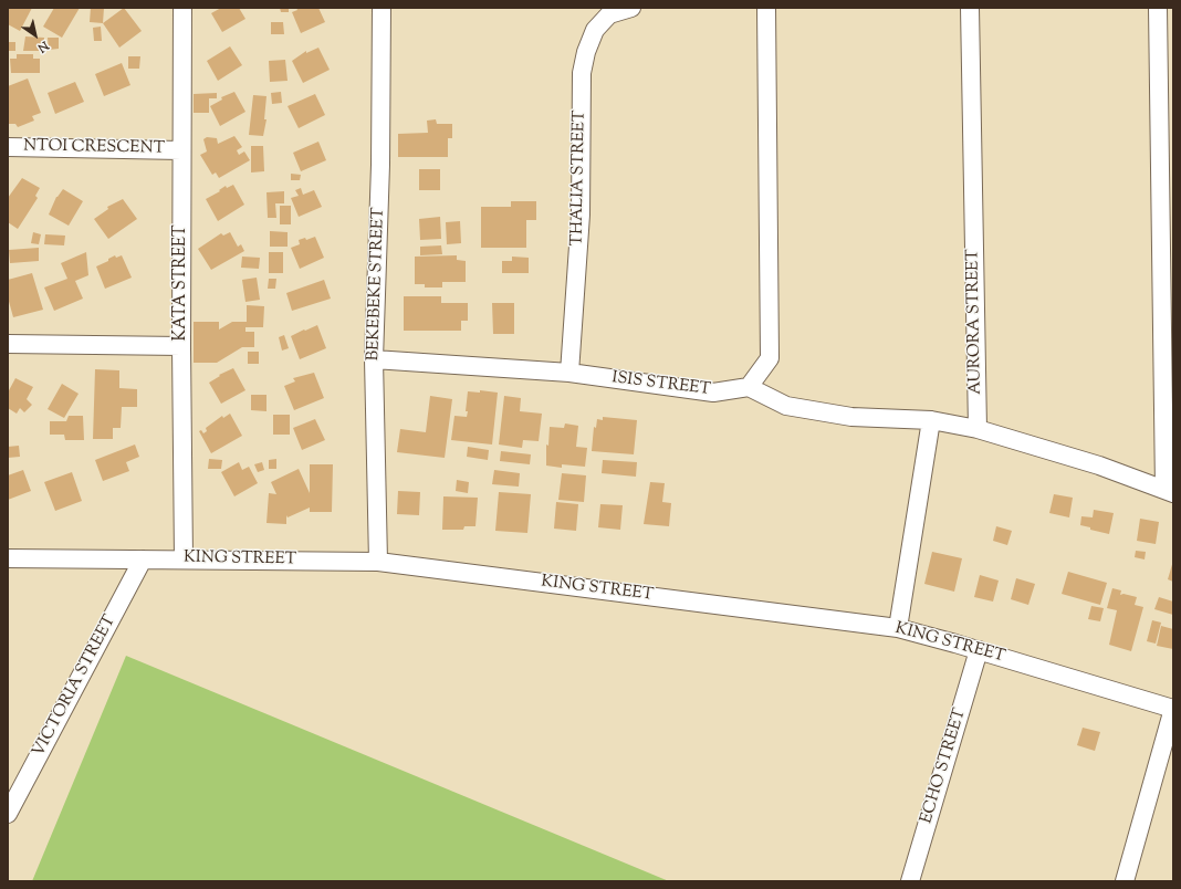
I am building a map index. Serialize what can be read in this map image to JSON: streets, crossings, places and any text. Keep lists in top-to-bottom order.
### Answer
{
  "streets": {
    "street": [
      "NTOI CRESCENT",
      "THALIA STREET",
      "KATA STREET",
      "BEKEBEKE STREET",
      "AURORA STREET",
      "ISIS STREET",
      "KING STREET",
      "VICTORIA STREET",
      "ECHO STREET"
    ]
  },
  "crossings": [
    ["NTOI CRESCENT", "KATA STREET"],
    ["THALIA STREET", "ISIS STREET"],
    ["KATA STREET", "KING STREET"],
    ["BEKEBEKE STREET", "ISIS STREET"],
    ["BEKEBEKE STREET", "KING STREET"],
    ["KING STREET", "VICTORIA STREET"],
    ["KING STREET", "ECHO STREET"]
  ],
  "north": "bottom right"
}
